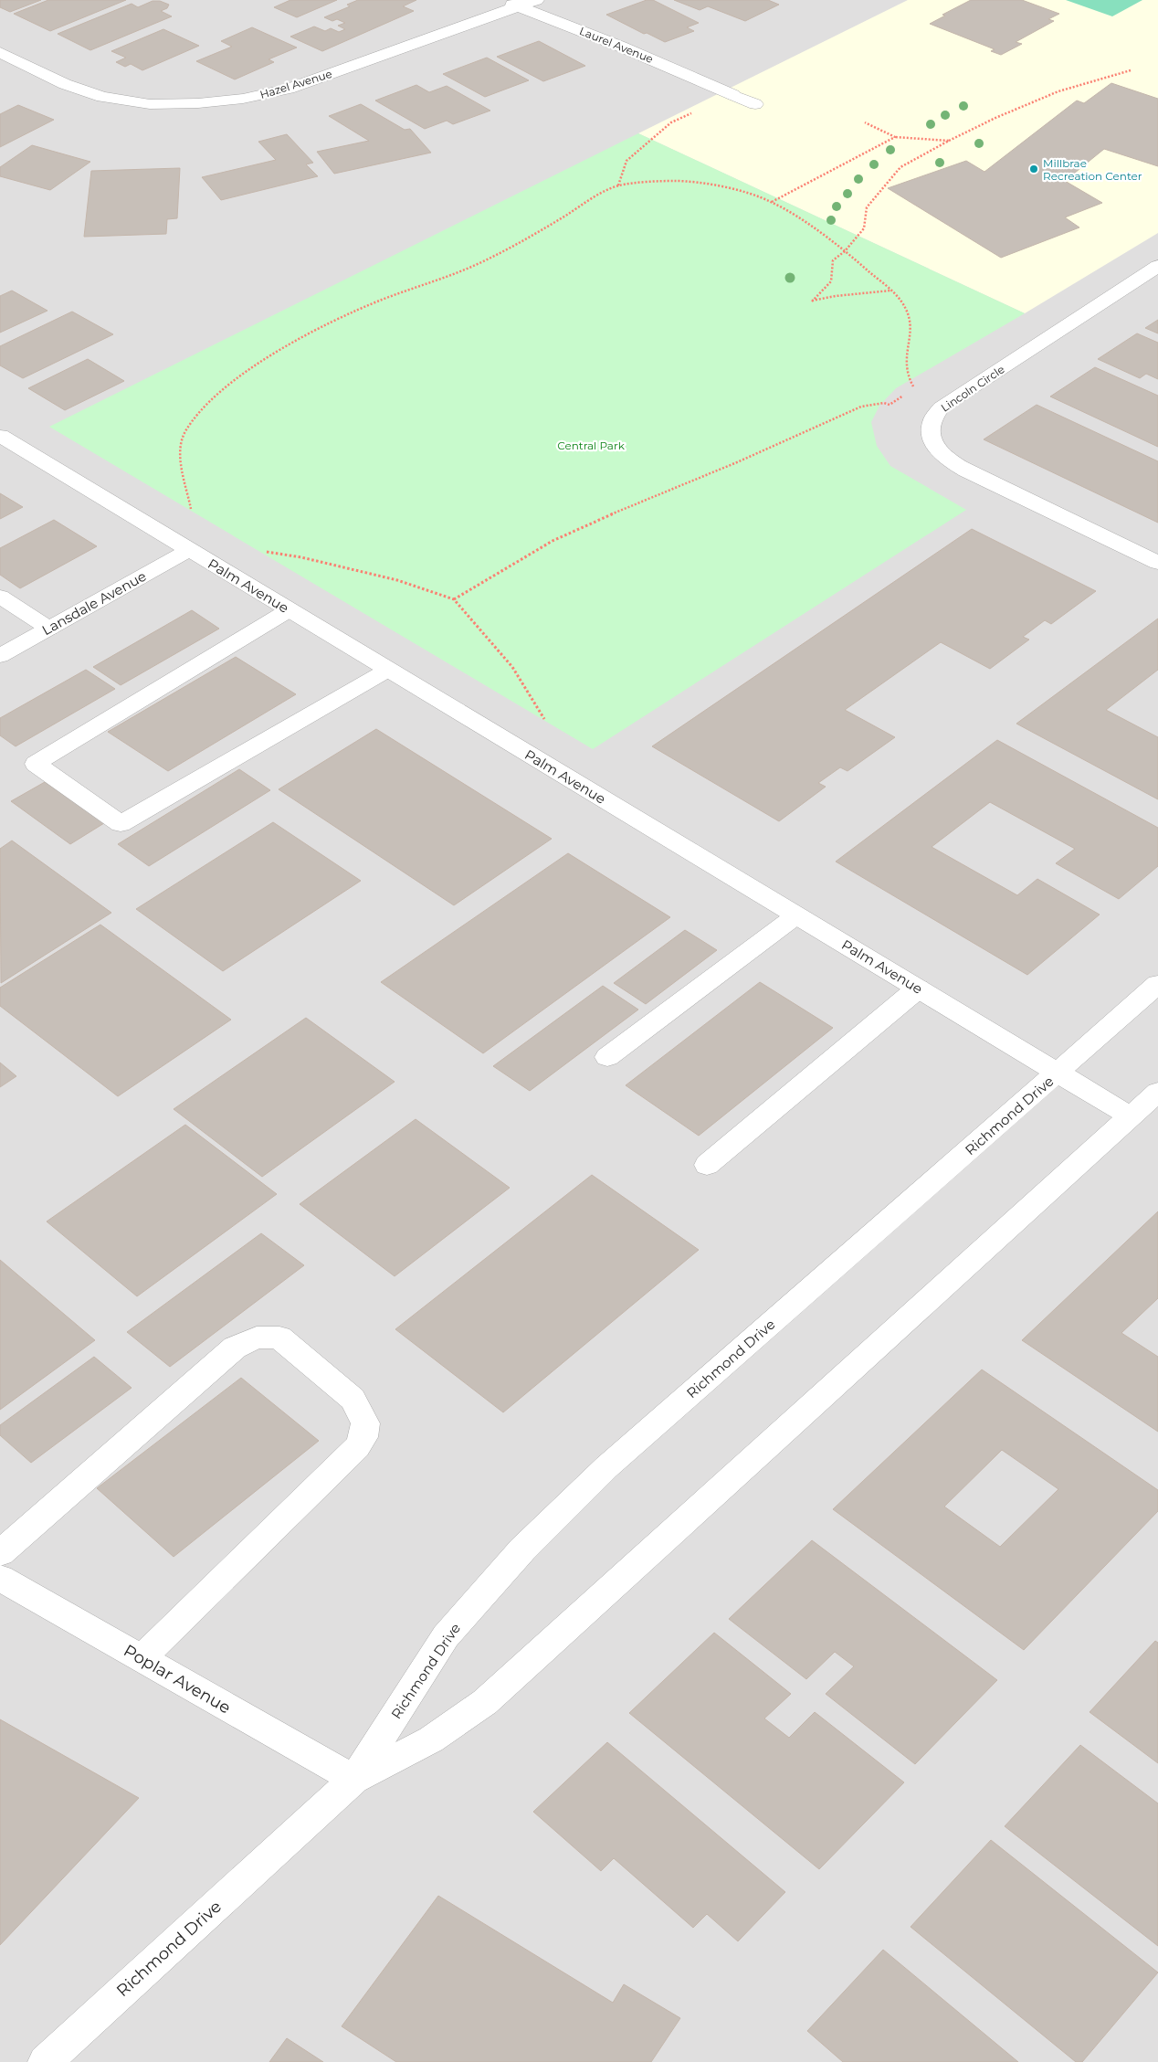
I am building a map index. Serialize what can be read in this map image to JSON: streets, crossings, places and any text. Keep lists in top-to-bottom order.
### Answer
{
  "streets": {
    "street": [
      "Laurel Avenue",
      "Hazel Avenue",
      "Lincoln Circle",
      "Palm Avenue",
      "Lansdale Avenue",
      "Richmond Drive",
      "Poplar Avenue"
    ]
  },
  "crossings": [
    ["Laurel Avenue", "Hazel Avenue"],
    ["Palm Avenue", "Lansdale Avenue"],
    ["Palm Avenue", "Richmond Drive"],
    ["Richmond Drive", "Poplar Avenue"]
  ],
  "parks": ["Central Park"],
  "places": ["Millbrae Recreation Center"]
}
